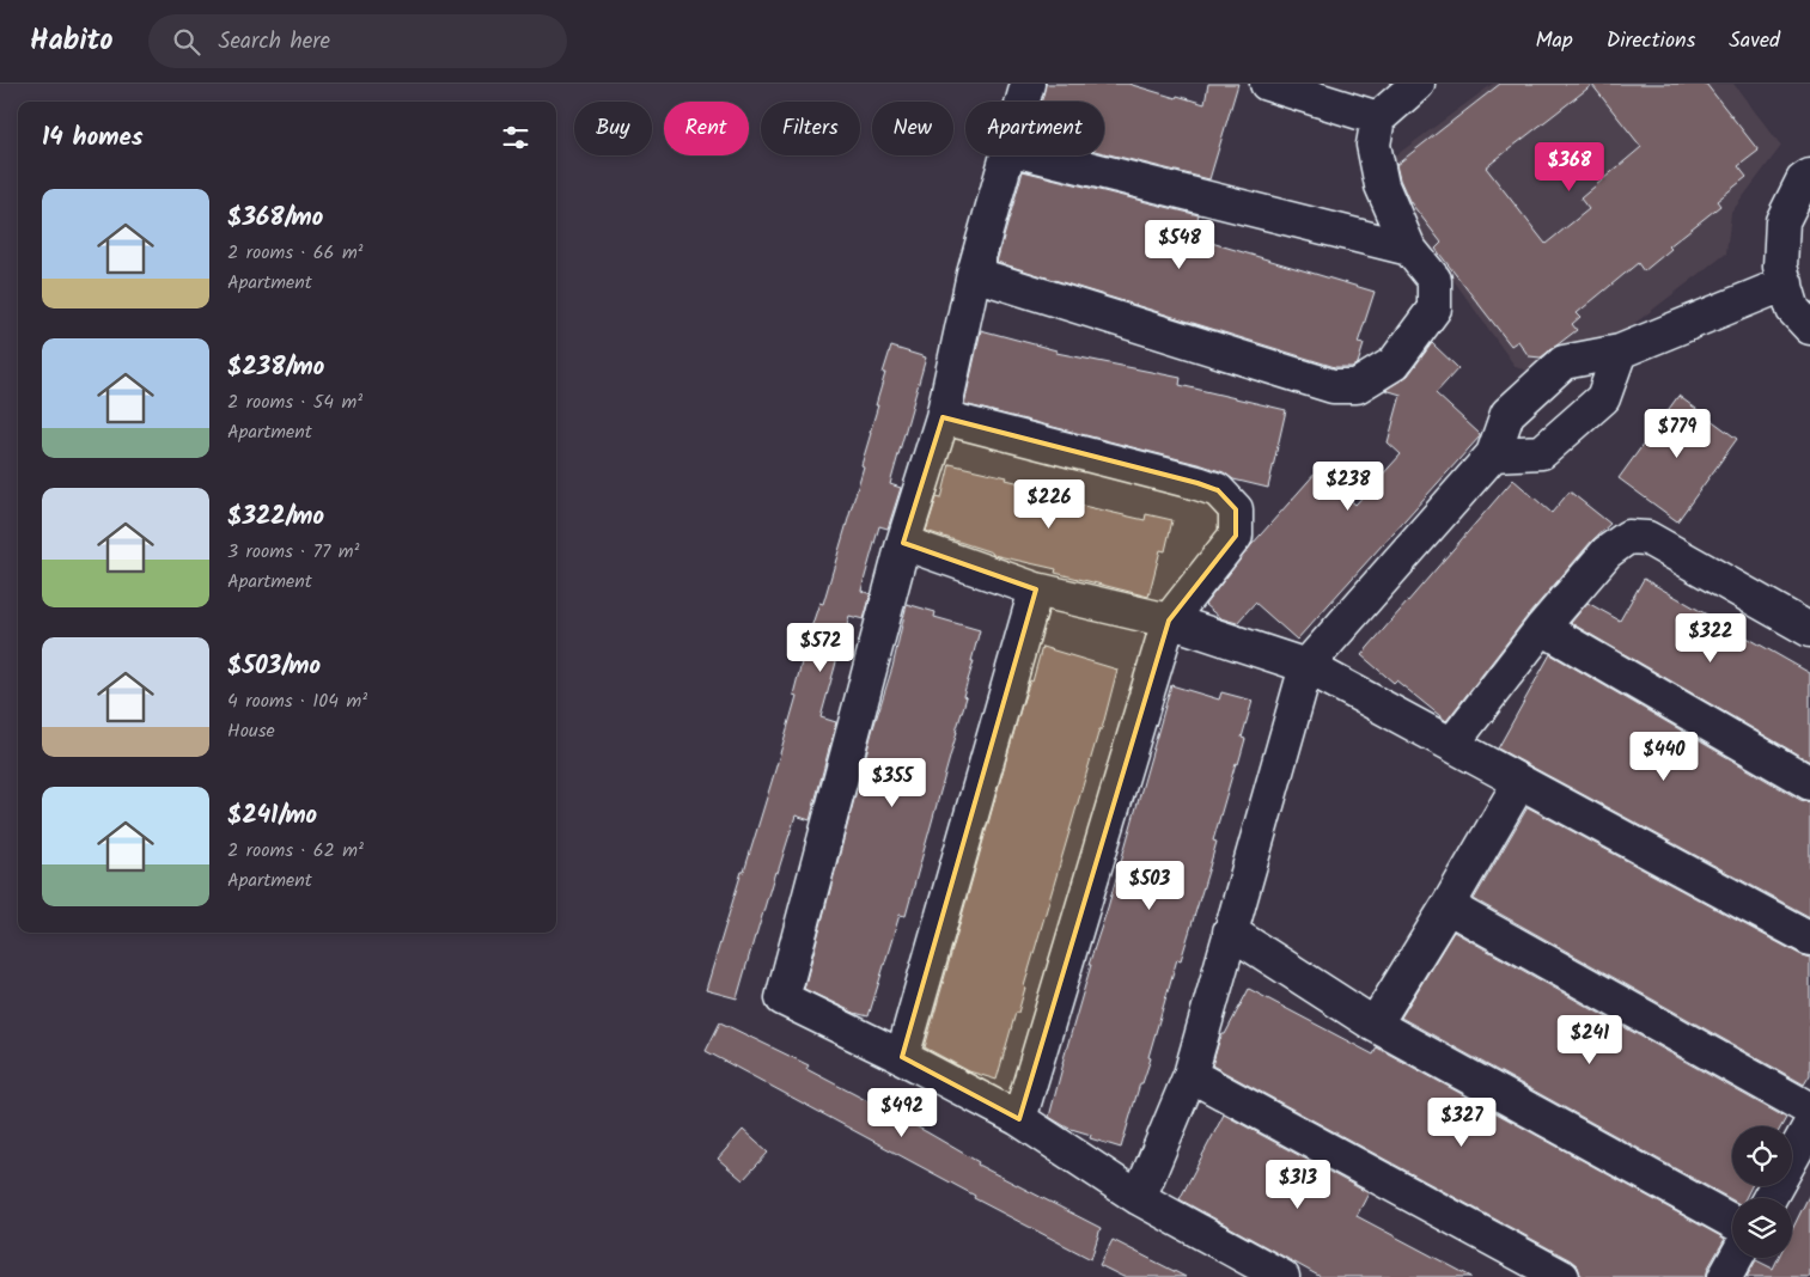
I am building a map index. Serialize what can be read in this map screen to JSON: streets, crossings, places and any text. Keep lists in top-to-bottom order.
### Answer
{
  "page": {
    "header": "Habito",
    "search": "Search here",
    "nav": ["Map", "Directions", "Saved"],
    "chip": [
      "Buy",
      "Rent",
      "Filters",
      "New",
      "Apartment"
    ],
    "heading": "14 homes",
    "price": [
      "$368",
      "$548",
      "$779",
      "$238",
      "$226",
      "$322",
      "$572",
      "$440",
      "$355",
      "$503",
      "$241",
      "$492",
      "$327",
      "$313"
    ],
    "list": [
      {
        "name": "$368/mo",
        "note": "2 rooms · 66 m² · Apartment"
      },
      {
        "name": "$238/mo",
        "note": "2 rooms · 54 m² · Apartment"
      },
      {
        "name": "$322/mo",
        "note": "3 rooms · 77 m² · Apartment"
      },
      {
        "name": "$503/mo",
        "note": "4 rooms · 104 m² · House"
      },
      {
        "name": "$241/mo",
        "note": "2 rooms · 62 m² · Apartment"
      }
    ]
  }
}
